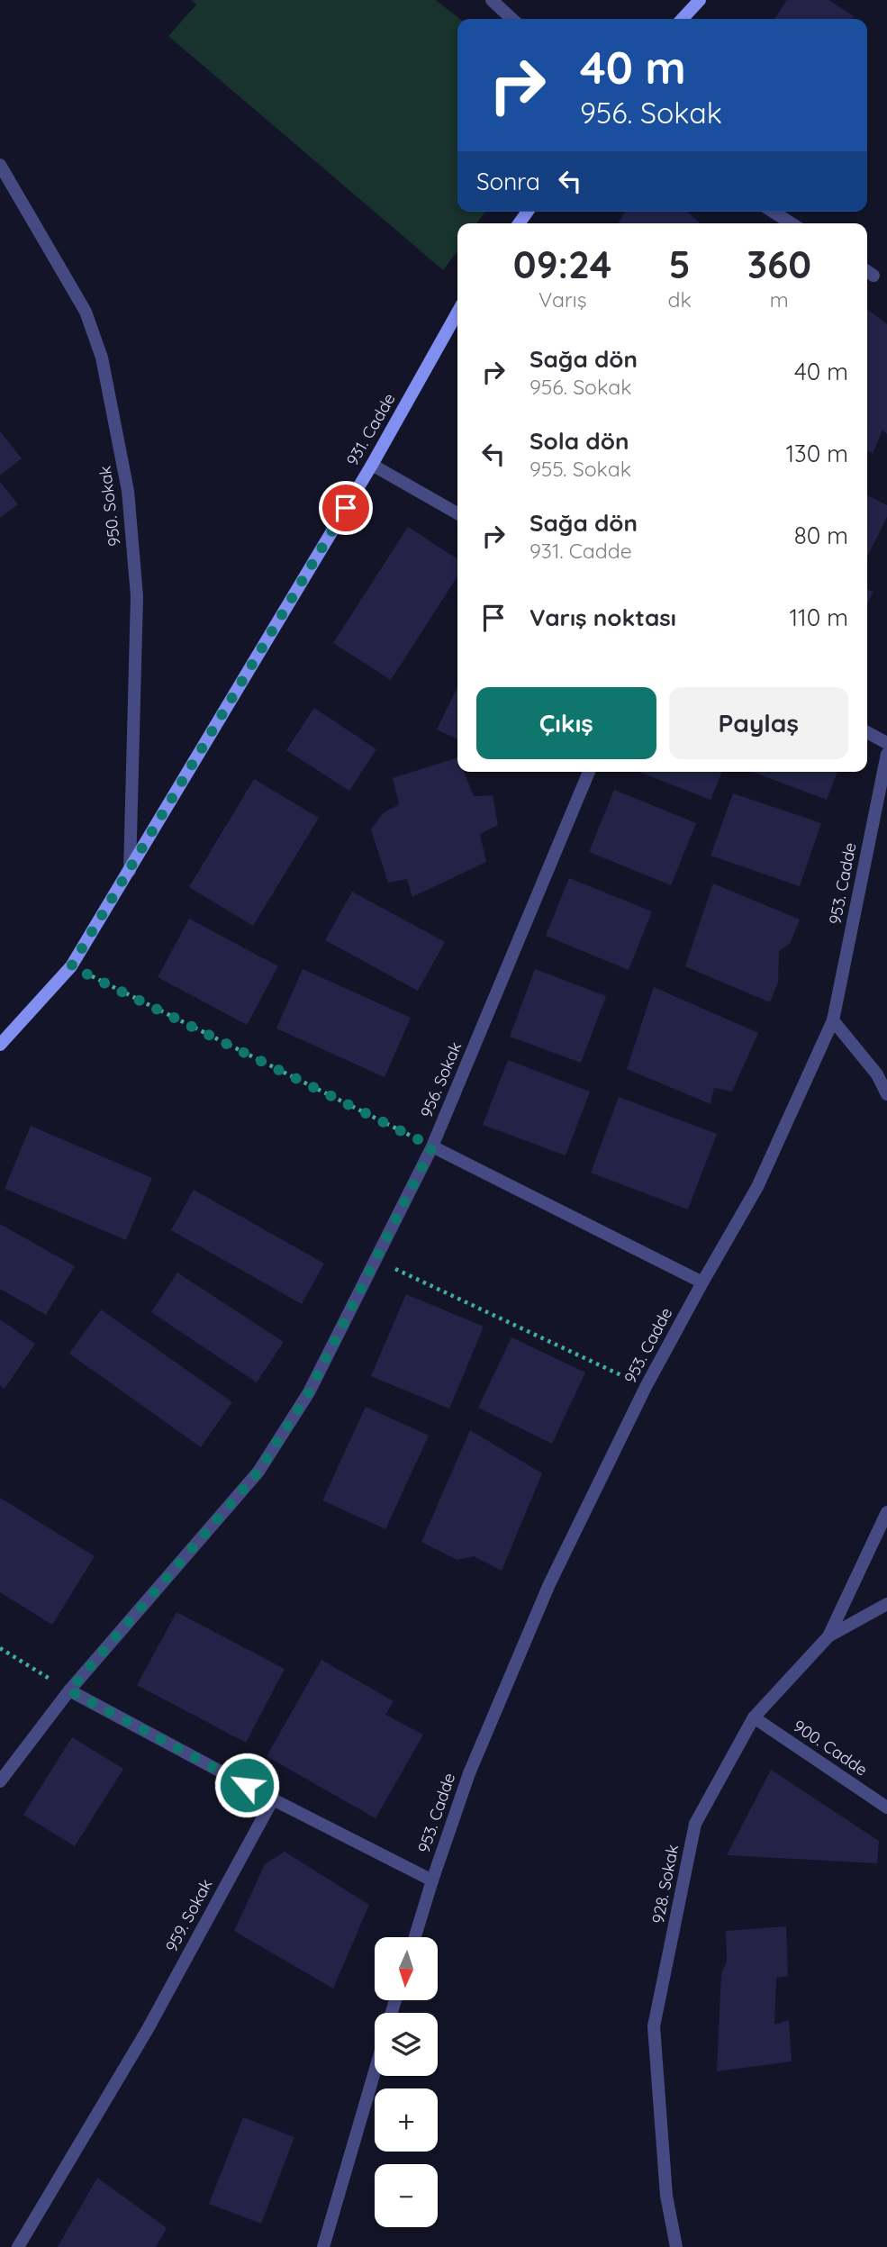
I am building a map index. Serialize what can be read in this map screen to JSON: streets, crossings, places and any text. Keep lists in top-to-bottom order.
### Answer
{
  "streets": {
    "main road": ["931. Cadde"],
    "street": [
      "950. Sokak",
      "953. Cadde",
      "956. Sokak",
      "900. Cadde",
      "928. Sokak",
      "959. Sokak"
    ]
  },
  "crossings": [
    ["931. Cadde", "950. Sokak"],
    ["900. Cadde", "928. Sokak"]
  ],
  "north": "bottom",
  "page": {
    "turn": ["40 m", "956. Sokak"],
    "then": "Sonra",
    "eta": [
      "09:24",
      "Varış",
      "5",
      "dk",
      "360",
      "m"
    ],
    "list": [
      {
        "name": "Sağa dön",
        "note": "956. Sokak",
        "value": "40 m"
      },
      {
        "name": "Sola dön",
        "note": "955. Sokak",
        "value": "130 m"
      },
      {
        "name": "Sağa dön",
        "note": "931. Cadde",
        "value": "80 m"
      },
      {
        "name": "Varış noktası",
        "value": "110 m"
      }
    ],
    "buttons": ["Çıkış", "Paylaş"],
    "map_buttons": ["+", "−"]
  }
}
